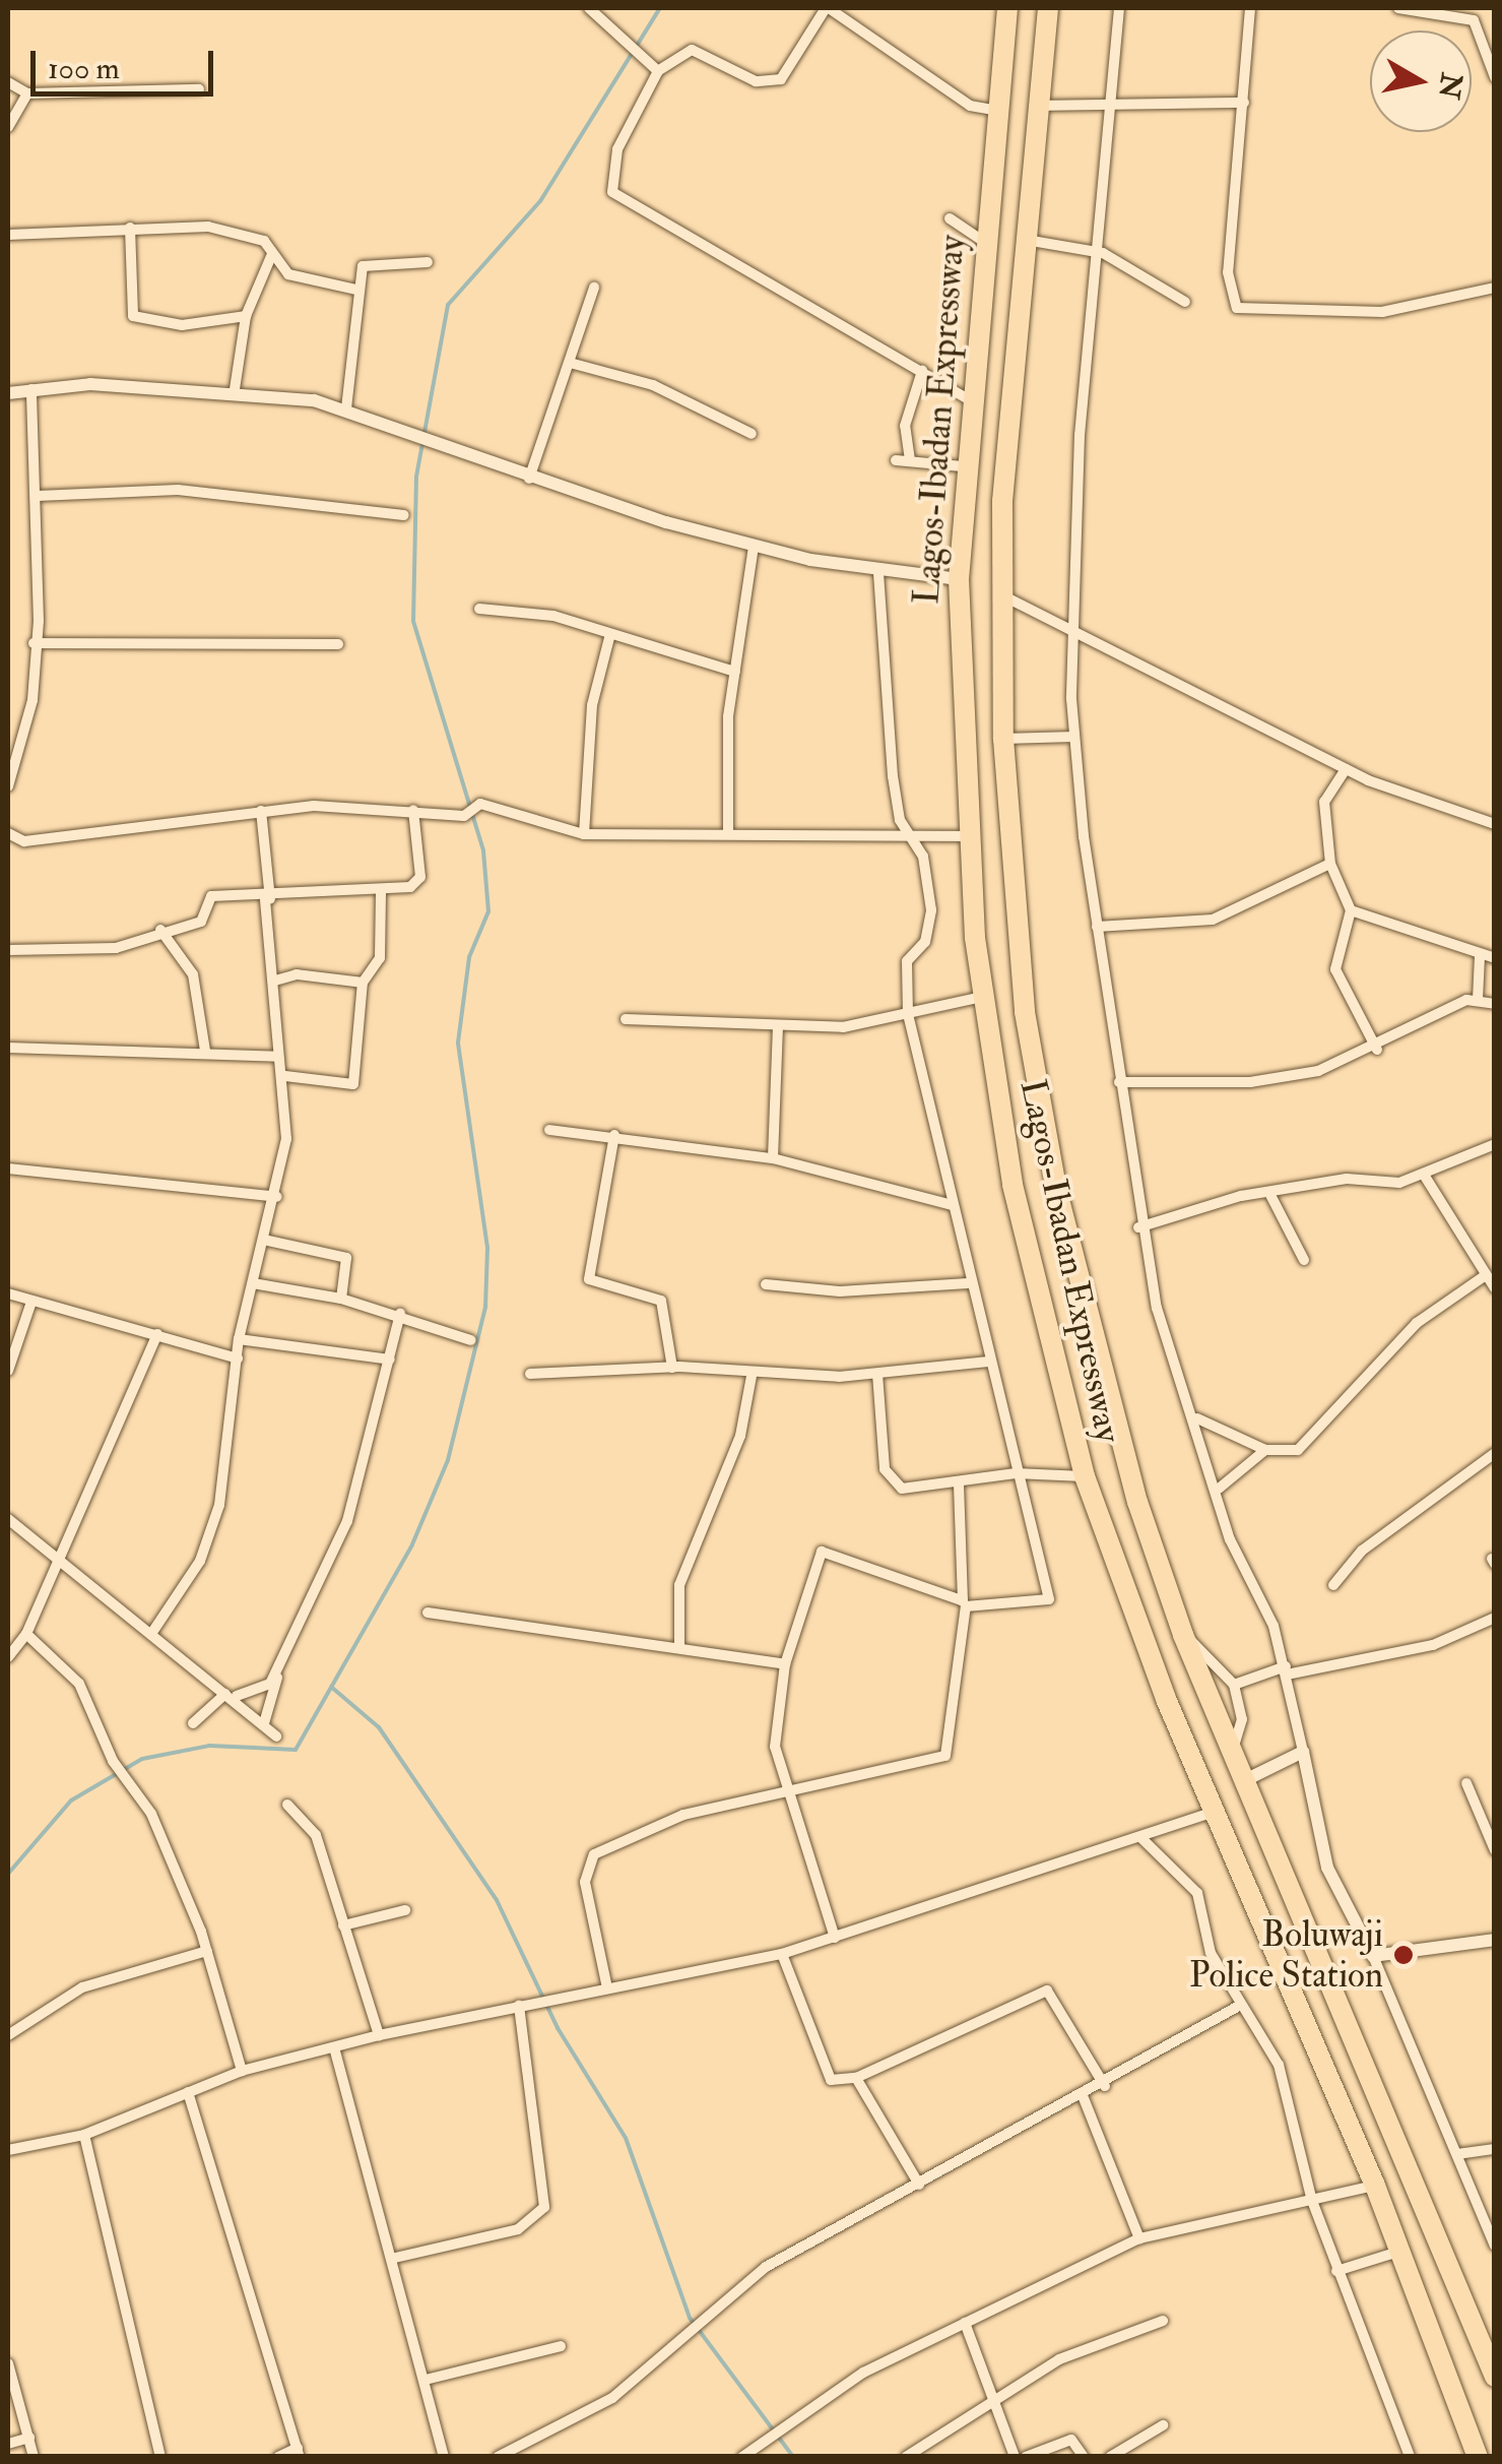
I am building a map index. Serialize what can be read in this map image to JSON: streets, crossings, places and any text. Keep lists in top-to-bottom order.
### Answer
{
  "streets": {
    "highway": ["Lagos-Ibadan Expressway"]
  },
  "places": ["Boluwaji Police Station"],
  "scale_bar": "100 m",
  "north": "right"
}
